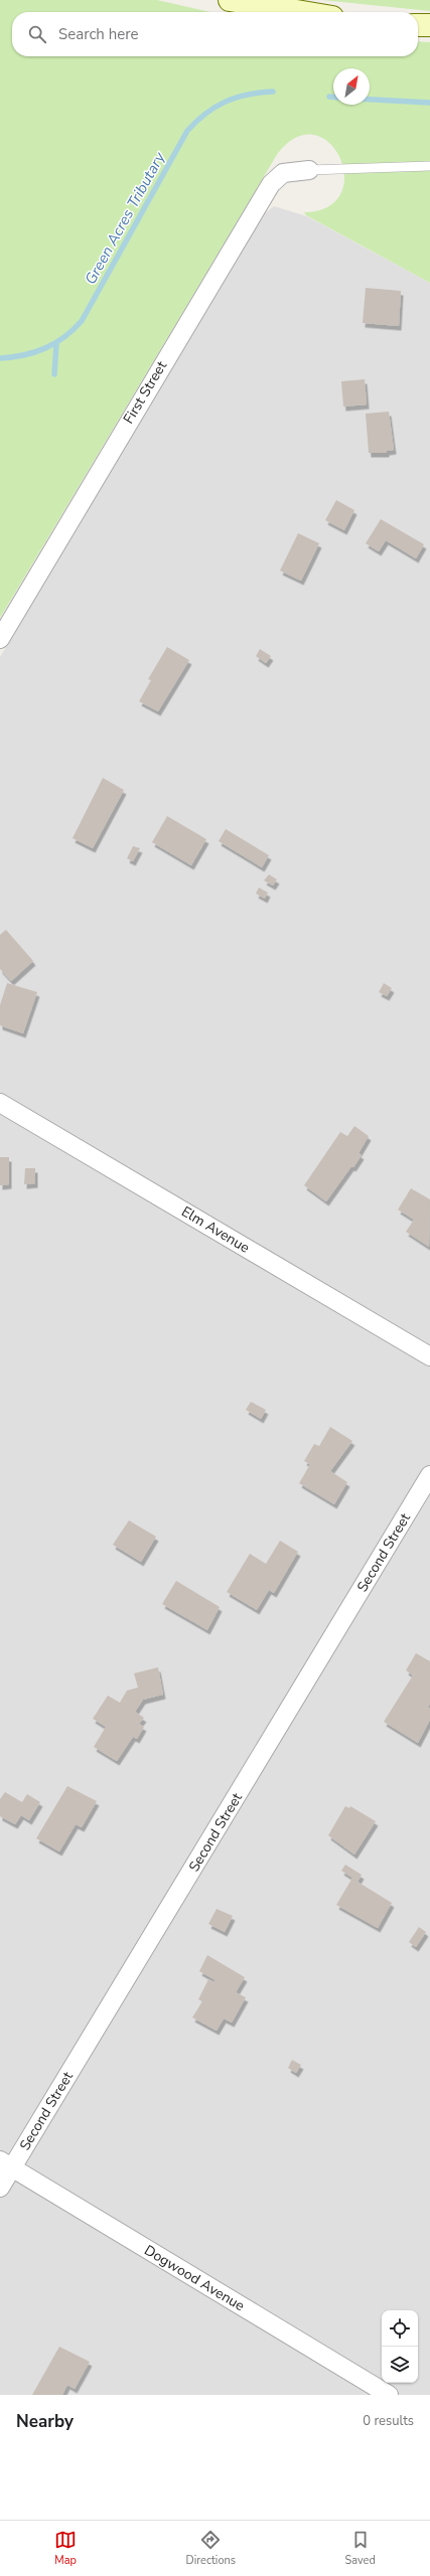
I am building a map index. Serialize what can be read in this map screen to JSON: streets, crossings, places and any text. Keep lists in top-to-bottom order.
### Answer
{
  "streets": {
    "street": [
      "First Street",
      "Elm Avenue",
      "Second Street",
      "Dogwood Avenue"
    ]
  },
  "crossings": [
    ["Second Street", "Dogwood Avenue"]
  ],
  "water": ["Green Acres Tributary"],
  "north": "top right",
  "page": {
    "search": "Search here",
    "heading": ["Nearby", "0 results"],
    "nav": ["Map", "Directions", "Saved"]
  }
}
